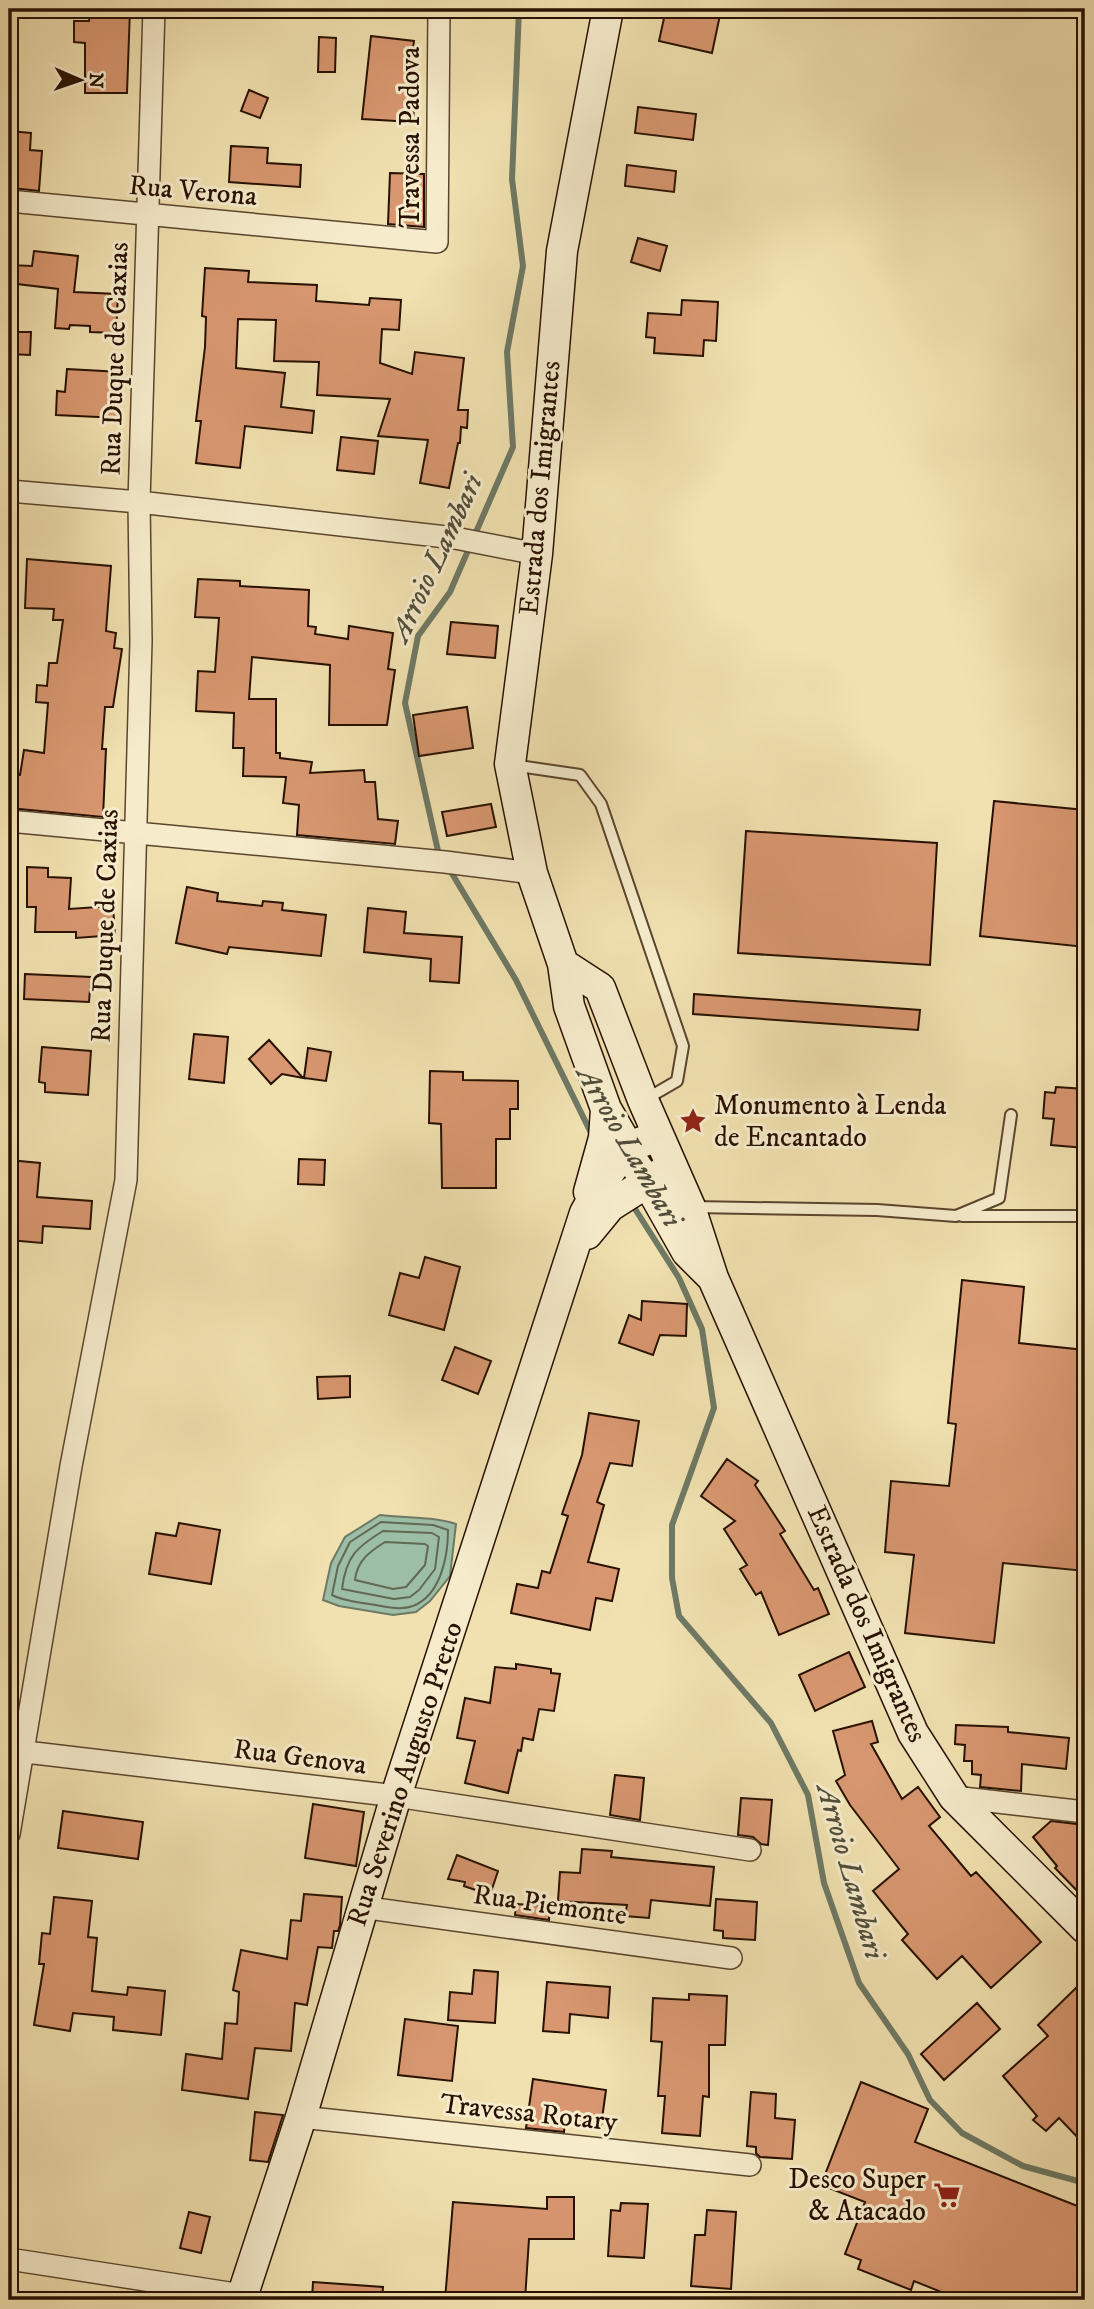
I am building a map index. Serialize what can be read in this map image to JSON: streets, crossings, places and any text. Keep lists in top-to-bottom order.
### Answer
{
  "streets": {
    "street": [
      "Travessa Padova",
      "Rua Verona",
      "Rua Duque de Caxias",
      "Estrada dos Imigrantes",
      "Rua Genova",
      "Rua Severino Augusto Pretto",
      "Rua Piemonte",
      "Travessa Rotary"
    ]
  },
  "crossings": [
    ["Travessa Padova", "Rua Verona"],
    ["Rua Verona", "Rua Duque de Caxias"],
    ["Rua Duque de Caxias", "Rua Genova"],
    ["Rua Genova", "Rua Severino Augusto Pretto"],
    ["Rua Severino Augusto Pretto", "Rua Piemonte"],
    ["Rua Severino Augusto Pretto", "Travessa Rotary"]
  ],
  "water": ["Arroio Lambari"],
  "places": {
    "place": ["Monumento à Lenda de Encantado"],
    "supermarket": ["Desco Super & Atacado"]
  },
  "north": "right"
}
